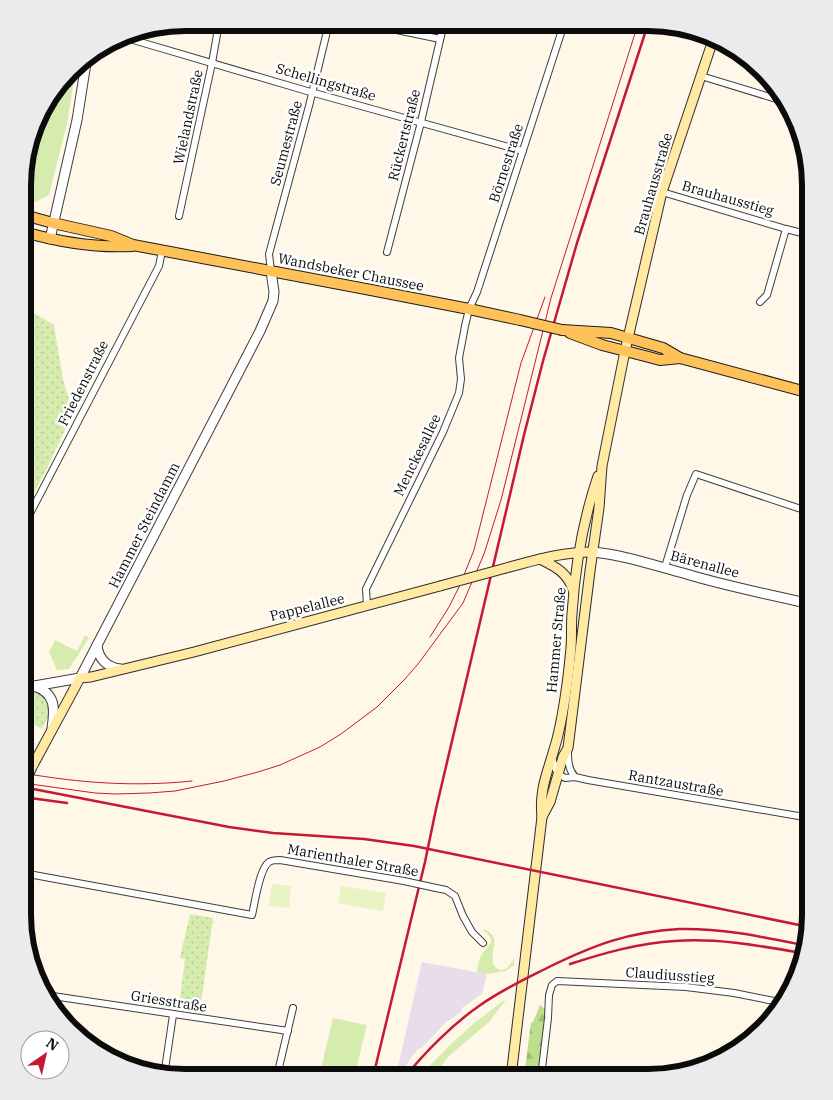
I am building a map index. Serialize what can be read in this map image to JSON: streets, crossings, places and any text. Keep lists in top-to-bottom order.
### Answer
{
  "streets": {
    "main road": [
      "Brauhausstraße",
      "Wandsbeker Chaussee",
      "Hammer Steindamm",
      "Pappelallee",
      "Hammer Straße"
    ],
    "street": [
      "Schellingstraße",
      "Wielandstraße",
      "Rückertstraße",
      "Seumestraße",
      "Börnestraße",
      "Brauhausstieg",
      "Friedenstraße",
      "Menckesallee",
      "Bärenallee",
      "Rantzaustraße",
      "Marienthaler Straße",
      "Claudiusstieg",
      "Griesstraße"
    ]
  },
  "crossings": [
    ["Schellingstraße", "Wielandstraße"],
    ["Schellingstraße", "Rückertstraße"],
    ["Schellingstraße", "Seumestraße"],
    ["Schellingstraße", "Börnestraße"],
    ["Seumestraße", "Wandsbeker Chaussee"],
    ["Seumestraße", "Hammer Steindamm"],
    ["Börnestraße", "Wandsbeker Chaussee"],
    ["Börnestraße", "Menckesallee"],
    ["Brauhausstraße", "Brauhausstieg"],
    ["Brauhausstraße", "Hammer Straße"],
    ["Wandsbeker Chaussee", "Friedenstraße"],
    ["Wandsbeker Chaussee", "Menckesallee"],
    ["Wandsbeker Chaussee", "Hammer Steindamm"],
    ["Menckesallee", "Pappelallee"],
    ["Hammer Steindamm", "Pappelallee"],
    ["Bärenallee", "Pappelallee"],
    ["Bärenallee", "Hammer Straße"],
    ["Pappelallee", "Hammer Straße"],
    ["Hammer Straße", "Rantzaustraße"]
  ],
  "north": "top right"
}
